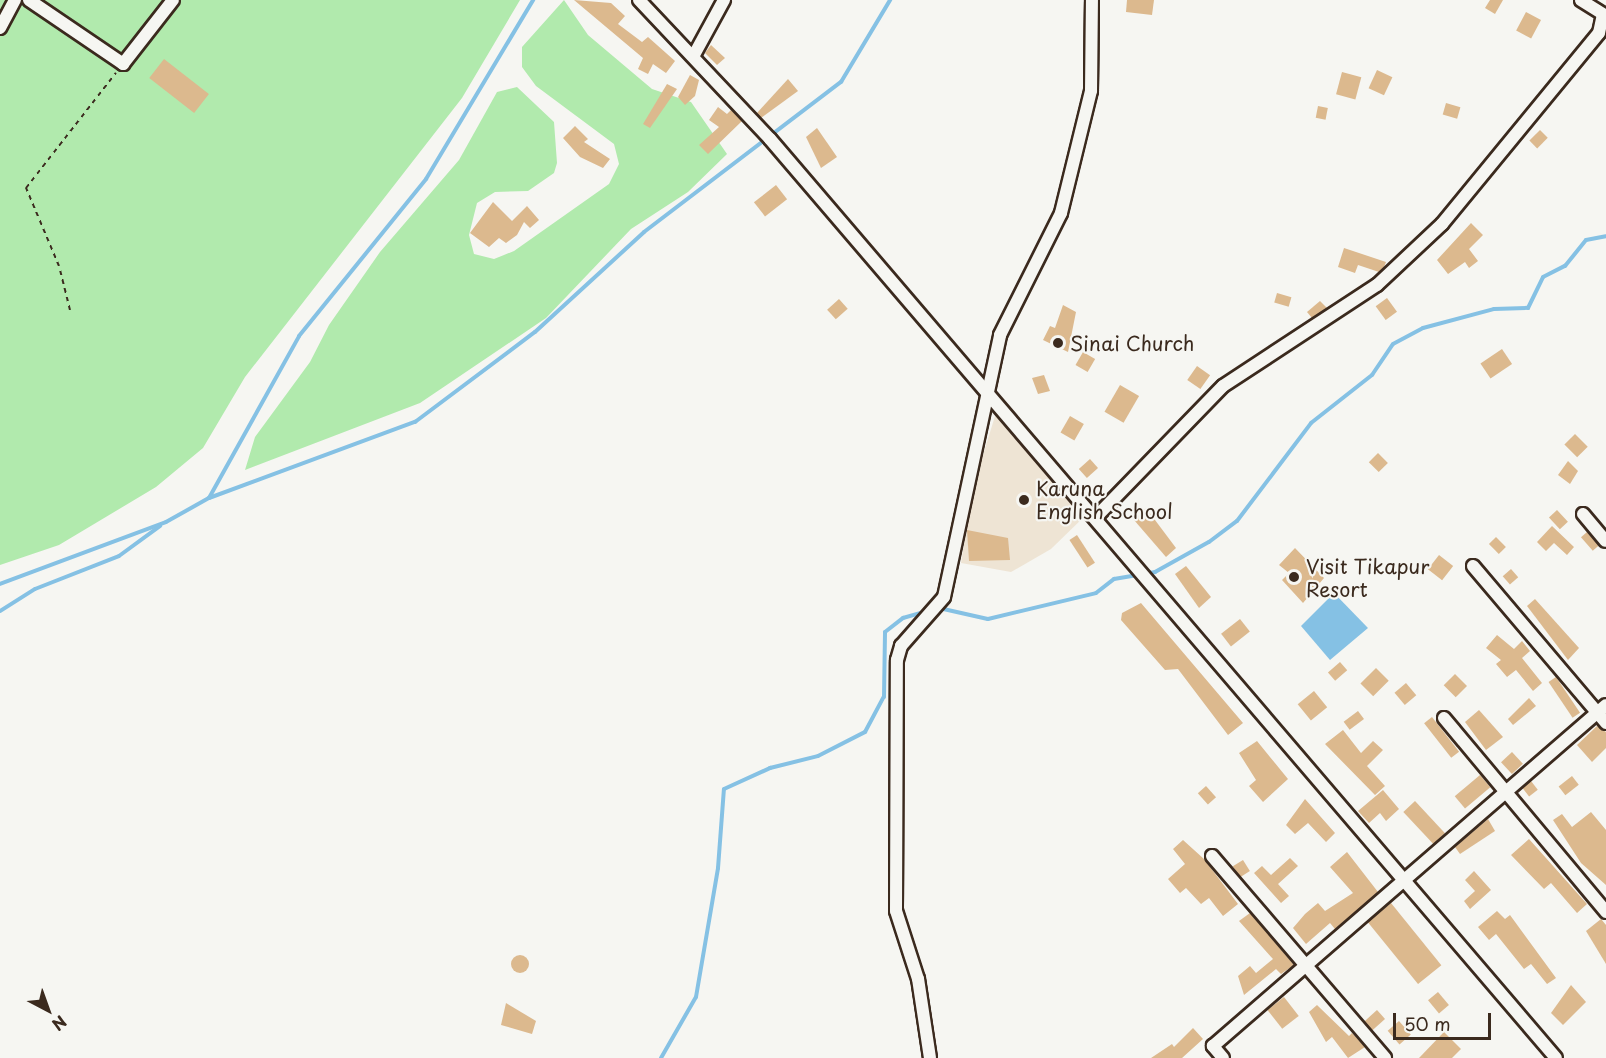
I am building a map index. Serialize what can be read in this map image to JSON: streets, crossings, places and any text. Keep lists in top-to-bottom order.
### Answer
{
  "places": ["Sinai Church", "Karuna English School", "Visit Tikapur Resort"],
  "scale_bar": "50 m",
  "north": "bottom right"
}
